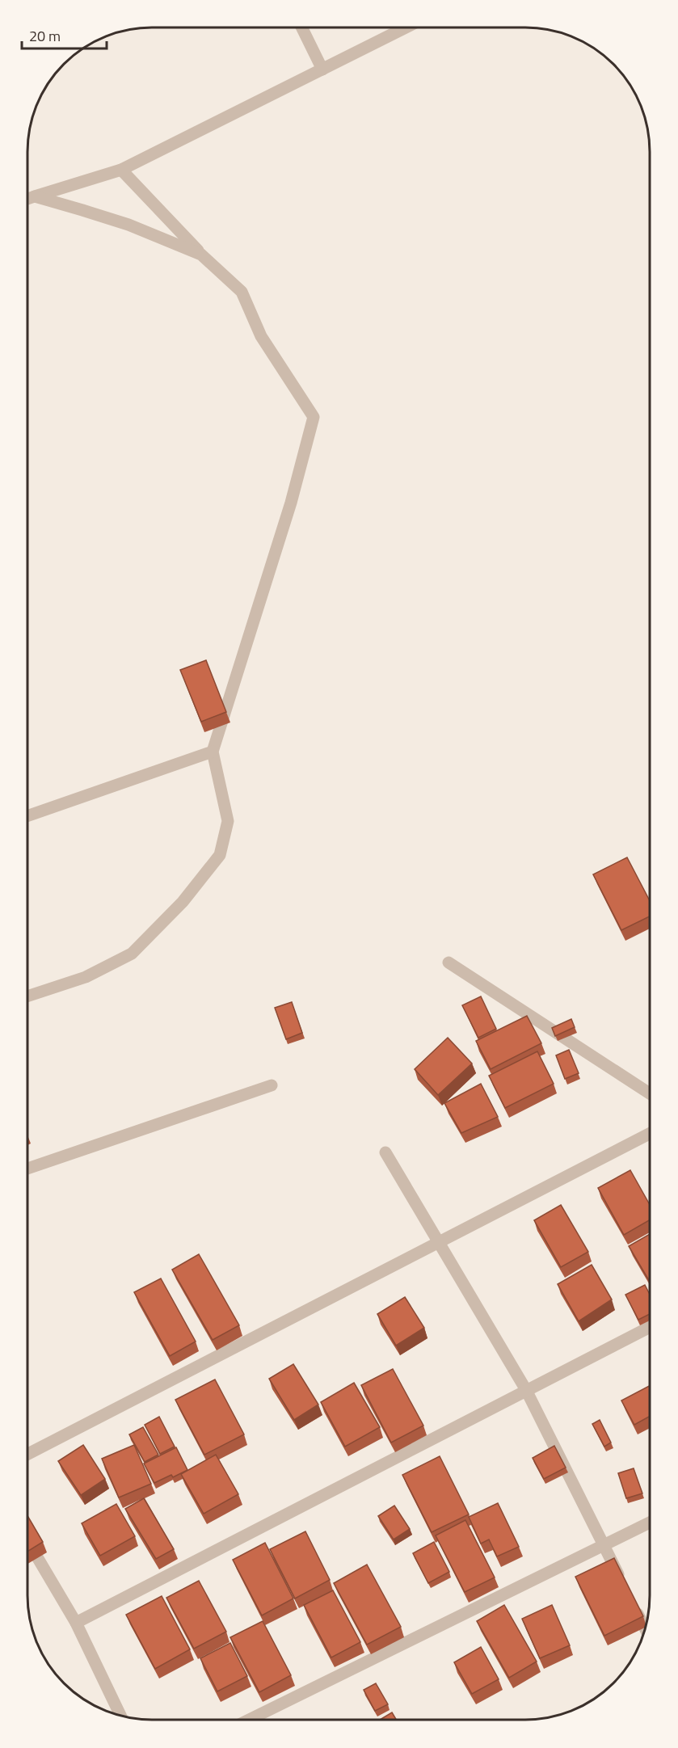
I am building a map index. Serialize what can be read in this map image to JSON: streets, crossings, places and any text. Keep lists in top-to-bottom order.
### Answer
{
  "scale_bar": "20 m"
}
